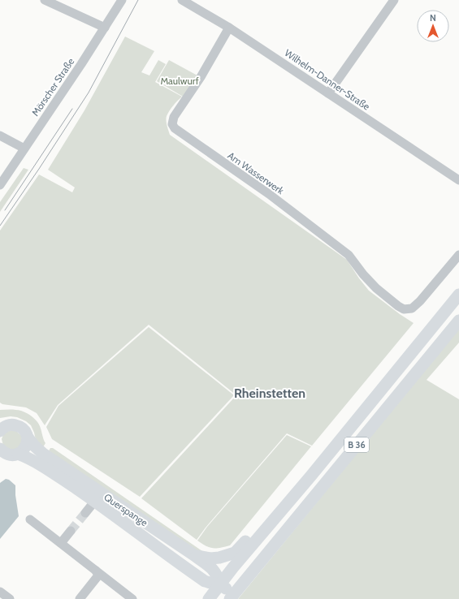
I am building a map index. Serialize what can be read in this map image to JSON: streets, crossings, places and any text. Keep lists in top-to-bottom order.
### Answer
{
  "streets": {
    "main road": ["B 36", "Querspange"],
    "street": ["Wilhelm-Danner-Straße", "Mörscher Straße", "Am Wasserwerk"]
  },
  "crossings": [
    ["Wilhelm-Danner-Straße", "Am Wasserwerk"],
    ["B 36", "Querspange"]
  ],
  "districts": ["Rheinstetten"],
  "parks": ["Maulwurf"],
  "north": "top"
}
